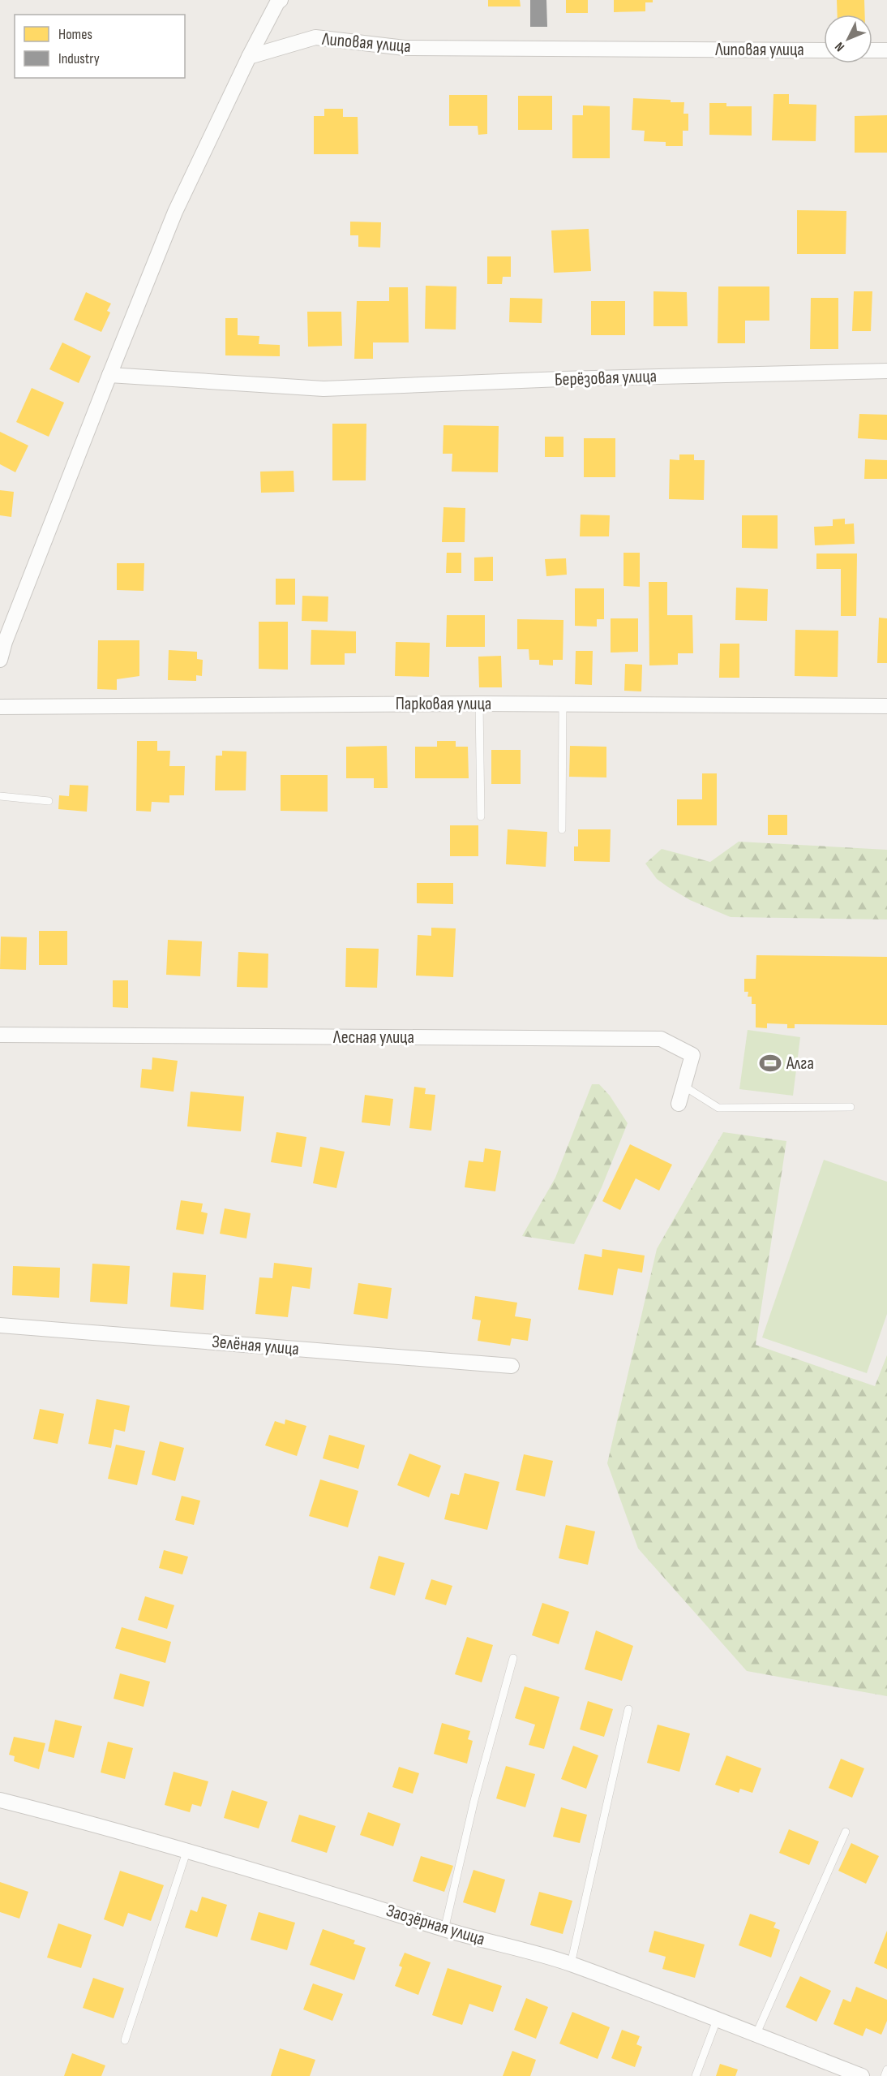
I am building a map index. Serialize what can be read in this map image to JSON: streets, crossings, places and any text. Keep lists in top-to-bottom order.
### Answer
{
  "streets": {
    "street": [
      "Липовая улица",
      "Берёзовая улица",
      "Парковая улица",
      "Лесная улица",
      "Зелёная улица",
      "Заозёрная улица"
    ]
  },
  "places": {
    "sports": ["Алга"]
  },
  "legend": ["Homes", "Industry"],
  "north": "bottom left"
}
